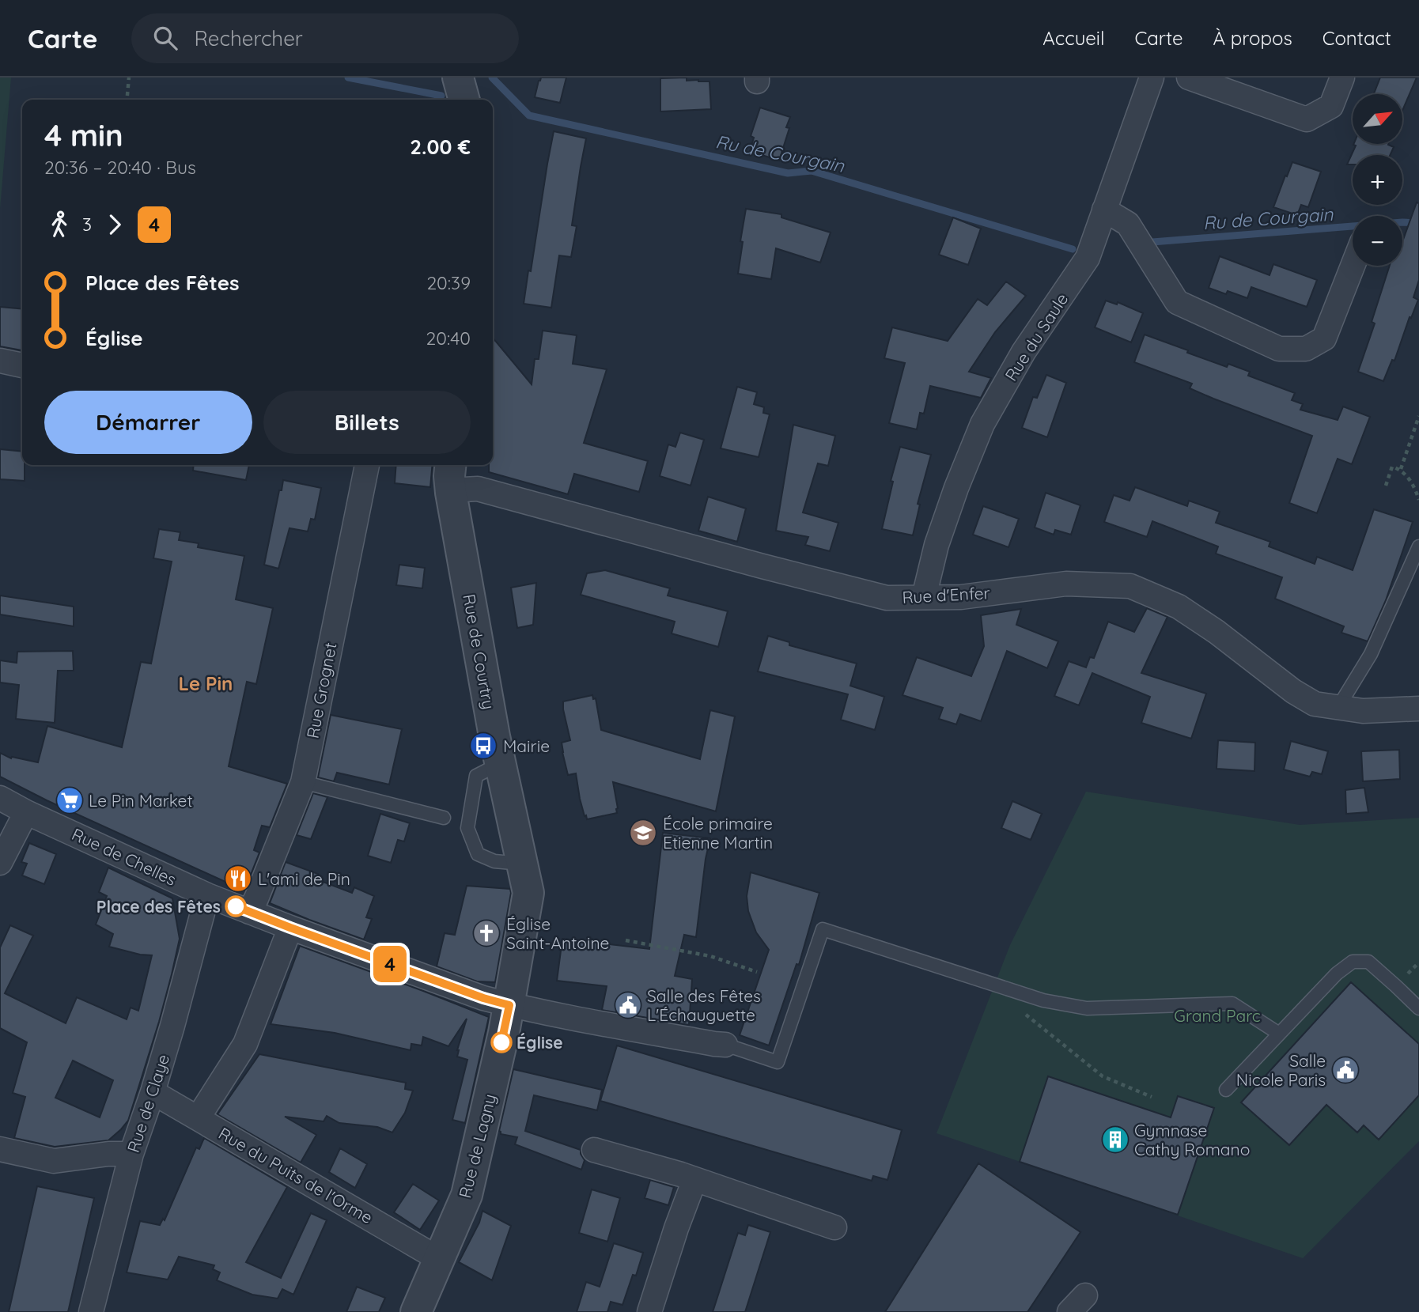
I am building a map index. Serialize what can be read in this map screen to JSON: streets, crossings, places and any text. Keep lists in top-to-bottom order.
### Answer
{
  "streets": {
    "street": [
      "Rue du Saule",
      "Rue d'Enfer",
      "Rue de Courtry",
      "Rue Grognet",
      "Rue de Chelles",
      "Rue de Claye",
      "Rue de Lagny",
      "Rue du Puits de l'Orme"
    ]
  },
  "crossings": [
    ["Rue du Saule", "Rue d'Enfer"],
    ["Rue d'Enfer", "Rue de Courtry"],
    ["Rue de Courtry", "Rue de Chelles"],
    ["Rue de Courtry", "Rue de Lagny"],
    ["Rue Grognet", "Rue de Chelles"],
    ["Rue de Chelles", "Rue de Claye"],
    ["Rue de Chelles", "Rue de Lagny"],
    ["Rue de Claye", "Rue du Puits de l'Orme"],
    ["Rue de Lagny", "Rue du Puits de l'Orme"]
  ],
  "districts": ["Le Pin"],
  "water": ["Ru de Courgain"],
  "parks": ["Grand Parc"],
  "places": {
    "bus stop": ["Mairie"],
    "supermarket": ["Le Pin Market"],
    "school or university": ["École primaire Etienne Martin"],
    "restaurant": ["L'ami de Pin"],
    "other": ["Place des Fêtes", "Église"],
    "church": ["Église Saint-Antoine"],
    "public building": ["Salle des Fêtes L'Échauguette", "Salle Nicole Paris"],
    "building": ["Gymnase Cathy Romano"]
  },
  "lines": ["bus line 4"],
  "north": "top right",
  "page": {
    "header": "Carte",
    "search": "Rechercher",
    "nav": [
      "Accueil",
      "Carte",
      "À propos",
      "Contact"
    ],
    "on_map": "4",
    "map_buttons": ["+", "−"],
    "heading": ["4 min", "20:36 – 20:40 · Bus", "2.00 €"],
    "legs": ["3", "4"],
    "list": [
      {
        "name": "Place des Fêtes",
        "value": "20:39"
      },
      {
        "name": "Église",
        "value": "20:40"
      }
    ],
    "buttons": ["Démarrer", "Billets"]
  }
}
